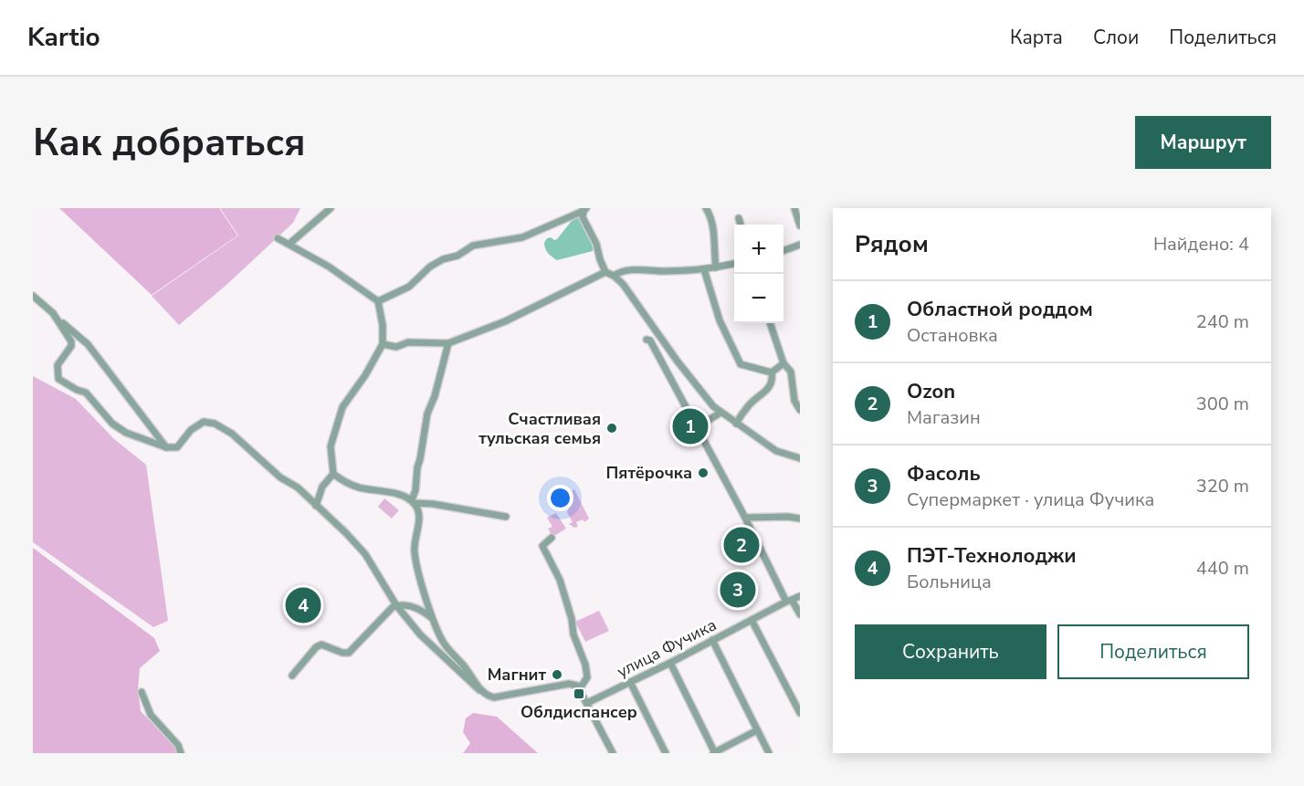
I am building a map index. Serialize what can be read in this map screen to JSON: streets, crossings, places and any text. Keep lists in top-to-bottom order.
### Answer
{
  "streets": {
    "street": ["улица Фучика"]
  },
  "places": {
    "other": ["Счастливая тульская семья", "Пятёрочка", "Магнит"],
    "transit": ["Облдиспансер"]
  },
  "page": {
    "header": "Kartio",
    "nav": ["Карта", "Слои", "Поделиться"],
    "buttons": [
      "Маршрут",
      ["Сохранить", "Поделиться"]
    ],
    "title": "Как добраться",
    "heading": ["Рядом", "Найдено: 4"],
    "map_buttons": ["+", "−"],
    "list": [
      {
        "mark": "1",
        "name": "Областной роддом",
        "note": "Остановка",
        "value": "240 m"
      },
      {
        "mark": "2",
        "name": "Ozon",
        "note": "Магазин",
        "value": "300 m"
      },
      {
        "mark": "3",
        "name": "Фасоль",
        "note": "Супермаркет · улица Фучика",
        "value": "320 m"
      },
      {
        "mark": "4",
        "name": "ПЭТ-Технолоджи",
        "note": "Больница",
        "value": "440 m"
      }
    ],
    "pins": [
      "1",
      "2",
      "3",
      "4"
    ]
  }
}
